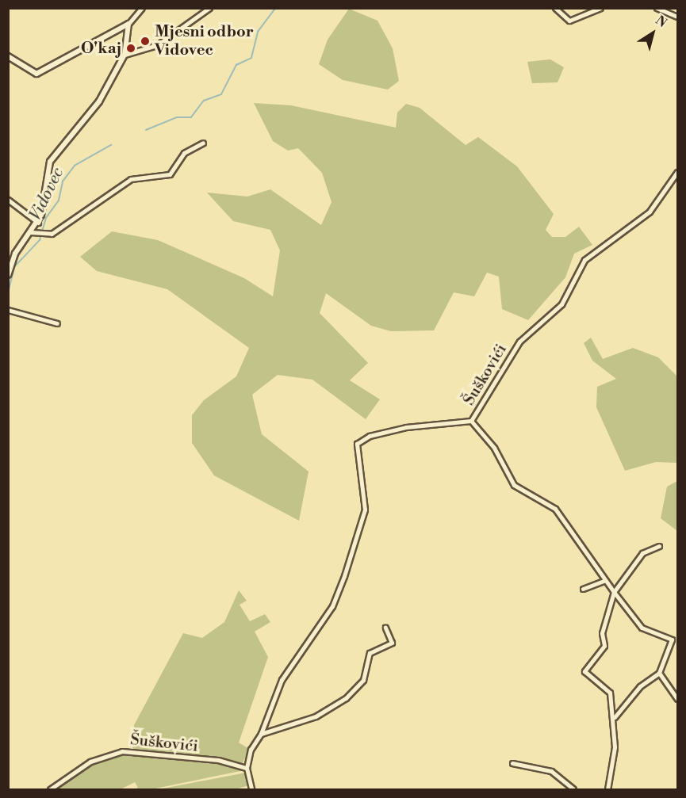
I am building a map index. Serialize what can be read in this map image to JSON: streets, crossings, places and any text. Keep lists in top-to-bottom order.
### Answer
{
  "streets": {
    "street": ["Šuškovići"]
  },
  "water": ["Vidovec"],
  "places": ["Mjesni odbor Vidovec", "O'kaj"],
  "north": "top right"
}
